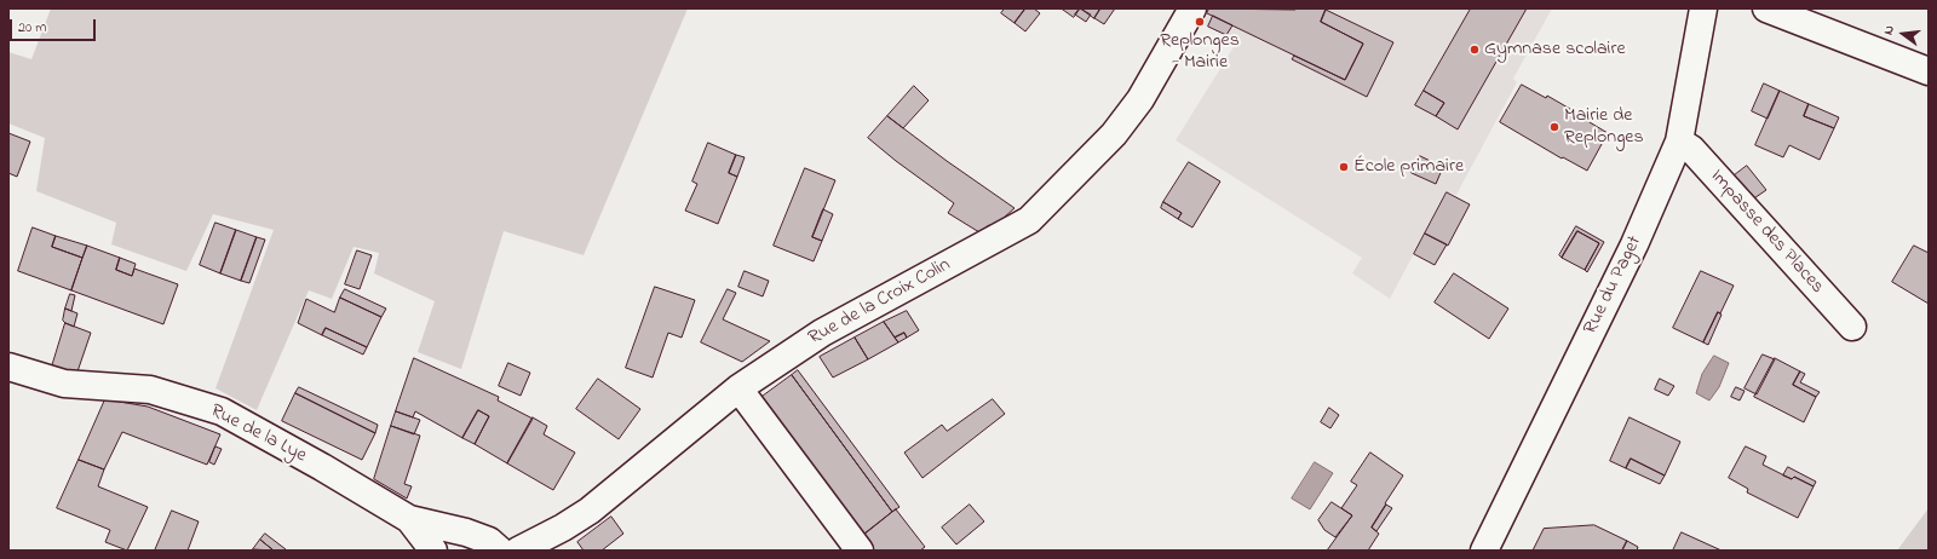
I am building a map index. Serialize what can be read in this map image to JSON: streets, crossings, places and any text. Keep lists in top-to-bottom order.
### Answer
{
  "streets": {
    "street": [
      "Impasse des Places",
      "Rue du Paget",
      "Rue de la Croix Colin",
      "Rue de la Lye"
    ]
  },
  "crossings": [
    ["Impasse des Places", "Rue du Paget"]
  ],
  "places": [
    "Replonges - Mairie",
    "Gymnase scolaire",
    "Mairie de Replonges",
    "École primaire"
  ],
  "scale_bar": "20 m",
  "north": "left"
}
